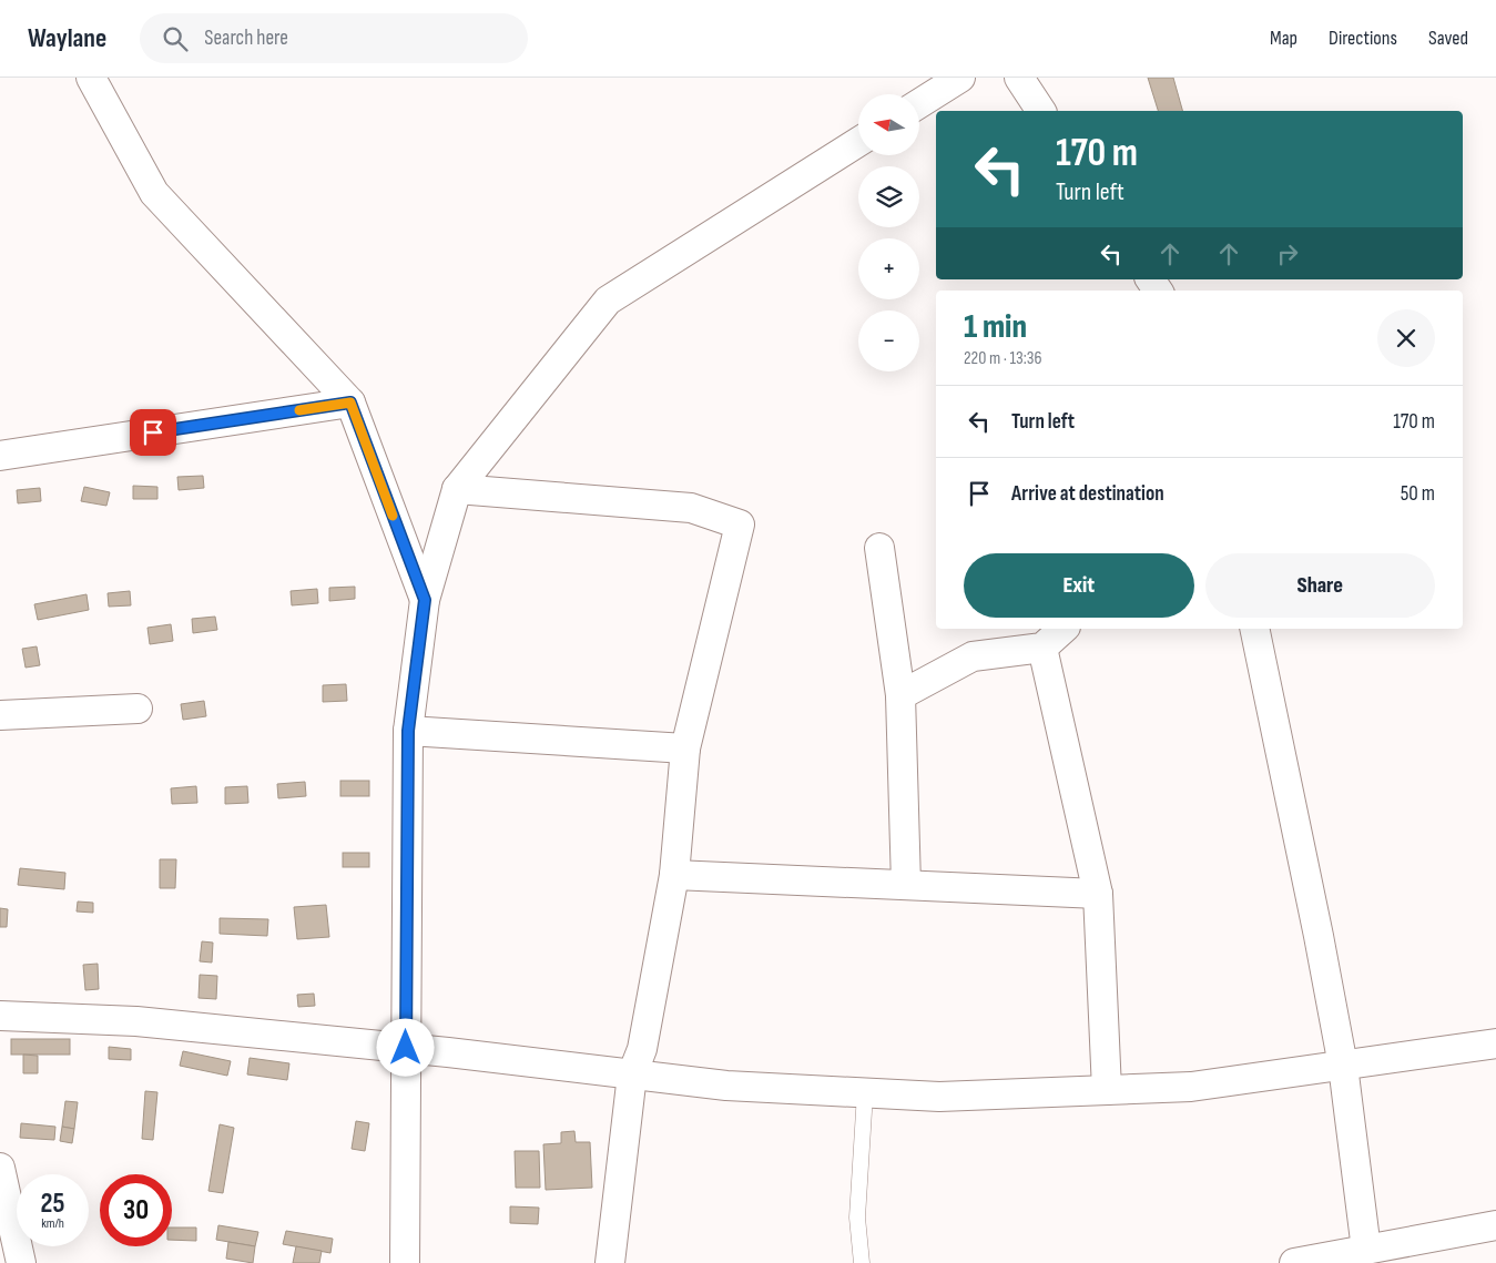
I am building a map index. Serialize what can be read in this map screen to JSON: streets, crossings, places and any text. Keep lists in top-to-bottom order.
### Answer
{
  "north": "left",
  "page": {
    "header": "Waylane",
    "search": "Search here",
    "nav": ["Map", "Directions", "Saved"],
    "map_buttons": ["+", "−"],
    "turn": ["170 m", "Turn left"],
    "heading": ["1 min", "220 m · 13:36"],
    "list": [
      {
        "name": "Turn left",
        "value": "170 m"
      },
      {
        "name": "Arrive at destination",
        "value": "50 m"
      }
    ],
    "buttons": ["Exit", "Share"],
    "speed": "25 km/h",
    "limit": "30"
  }
}
